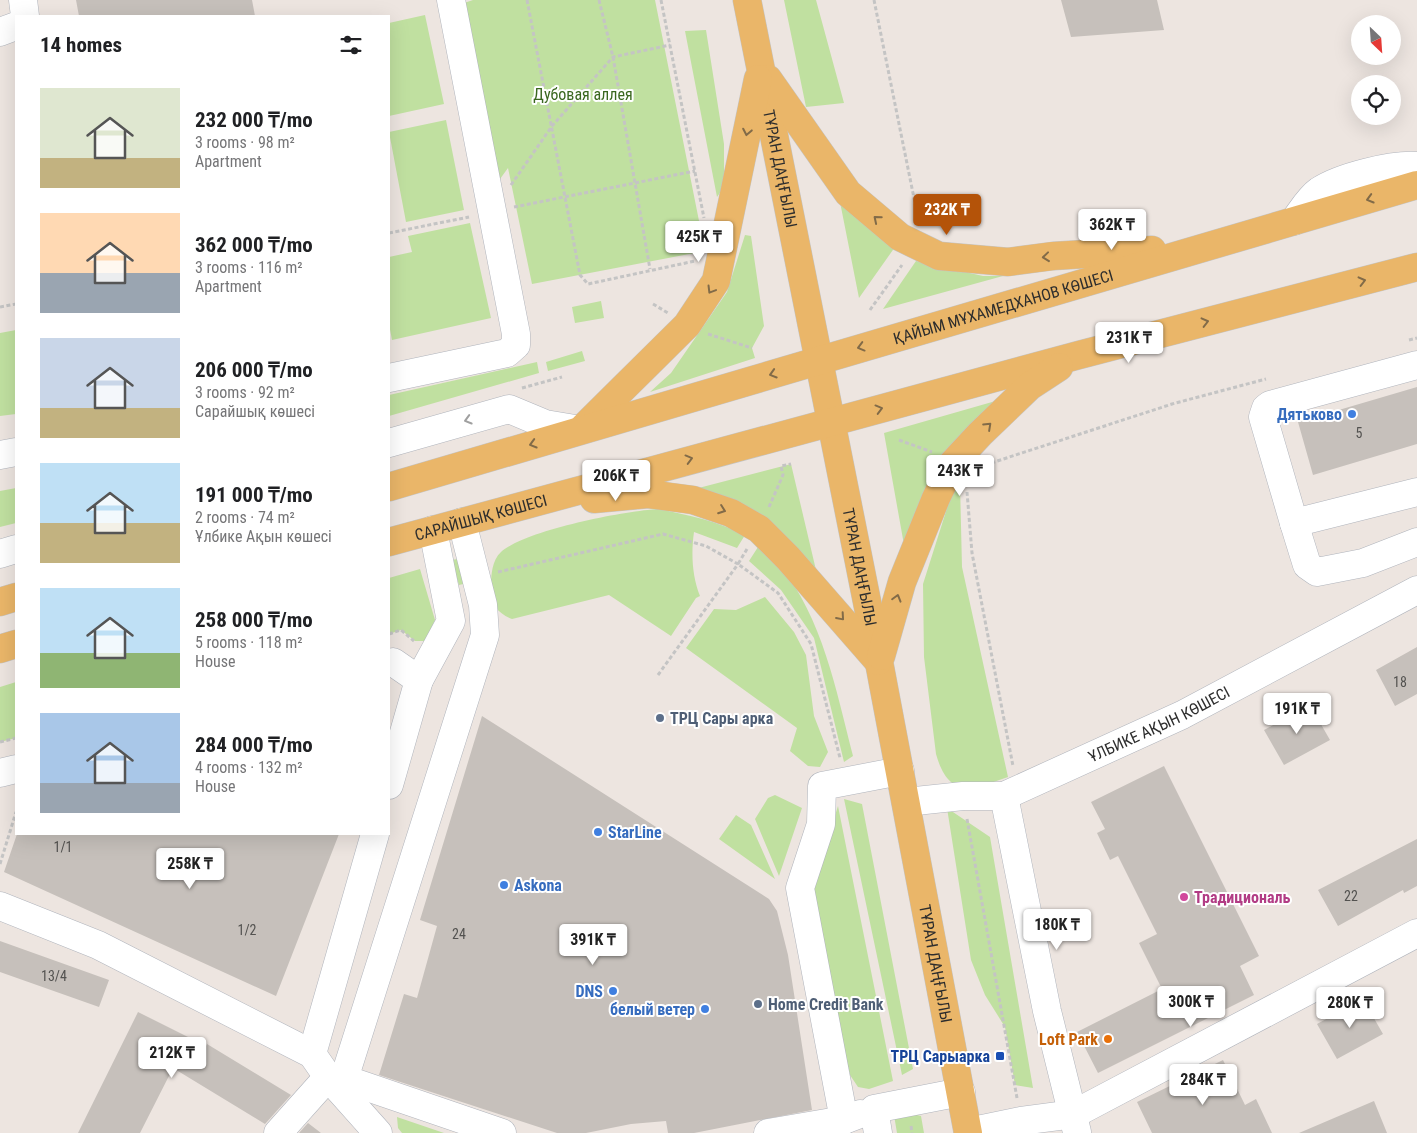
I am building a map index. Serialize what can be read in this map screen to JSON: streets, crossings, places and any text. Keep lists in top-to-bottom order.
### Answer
{
  "streets": {
    "main road": ["ТҰРАН ДАҢҒЫЛЫ", "ҚАЙЫМ МҰХАМЕДХАНОВ КӨШЕСІ", "САРАЙШЫҚ КӨШЕСІ"],
    "street": ["ҰЛБИКЕ АҚЫН КӨШЕСІ"]
  },
  "crossings": [
    ["ТҰРАН ДАҢҒЫЛЫ", "ҚАЙЫМ МҰХАМЕДХАНОВ КӨШЕСІ"],
    ["ТҰРАН ДАҢҒЫЛЫ", "САРАЙШЫҚ КӨШЕСІ"]
  ],
  "parks": ["Дубовая аллея"],
  "places": {
    "other": [
      "Дятьково",
      "ТРЦ Сары арка",
      "StarLine",
      "Askona",
      "Традициональ",
      "DNS",
      "Home Credit Bank",
      "белый ветер",
      "Loft Park"
    ],
    "transit": ["ТРЦ Сарыарка"]
  },
  "house_numbers": [
    "5",
    "18",
    "1/1",
    "22",
    "1/2",
    "24",
    "13/4"
  ],
  "north": "bottom right",
  "page": {
    "heading": "14 homes",
    "list": [
      {
        "name": "232 000 ₸/mo",
        "note": "3 rooms · 98 m² · Apartment"
      },
      {
        "name": "362 000 ₸/mo",
        "note": "3 rooms · 116 m² · Apartment"
      },
      {
        "name": "206 000 ₸/mo",
        "note": "3 rooms · 92 m² · Сарайшық көшесі"
      },
      {
        "name": "191 000 ₸/mo",
        "note": "2 rooms · 74 m² · Ұлбике Ақын көшесі"
      },
      {
        "name": "258 000 ₸/mo",
        "note": "5 rooms · 118 m² · House"
      },
      {
        "name": "284 000 ₸/mo",
        "note": "4 rooms · 132 m² · House"
      }
    ],
    "price": [
      "232K ₸",
      "362K ₸",
      "425K ₸",
      "231K ₸",
      "243K ₸",
      "206K ₸",
      "191K ₸",
      "258K ₸",
      "180K ₸",
      "391K ₸",
      "300K ₸",
      "280K ₸",
      "212K ₸",
      "284K ₸"
    ]
  }
}
